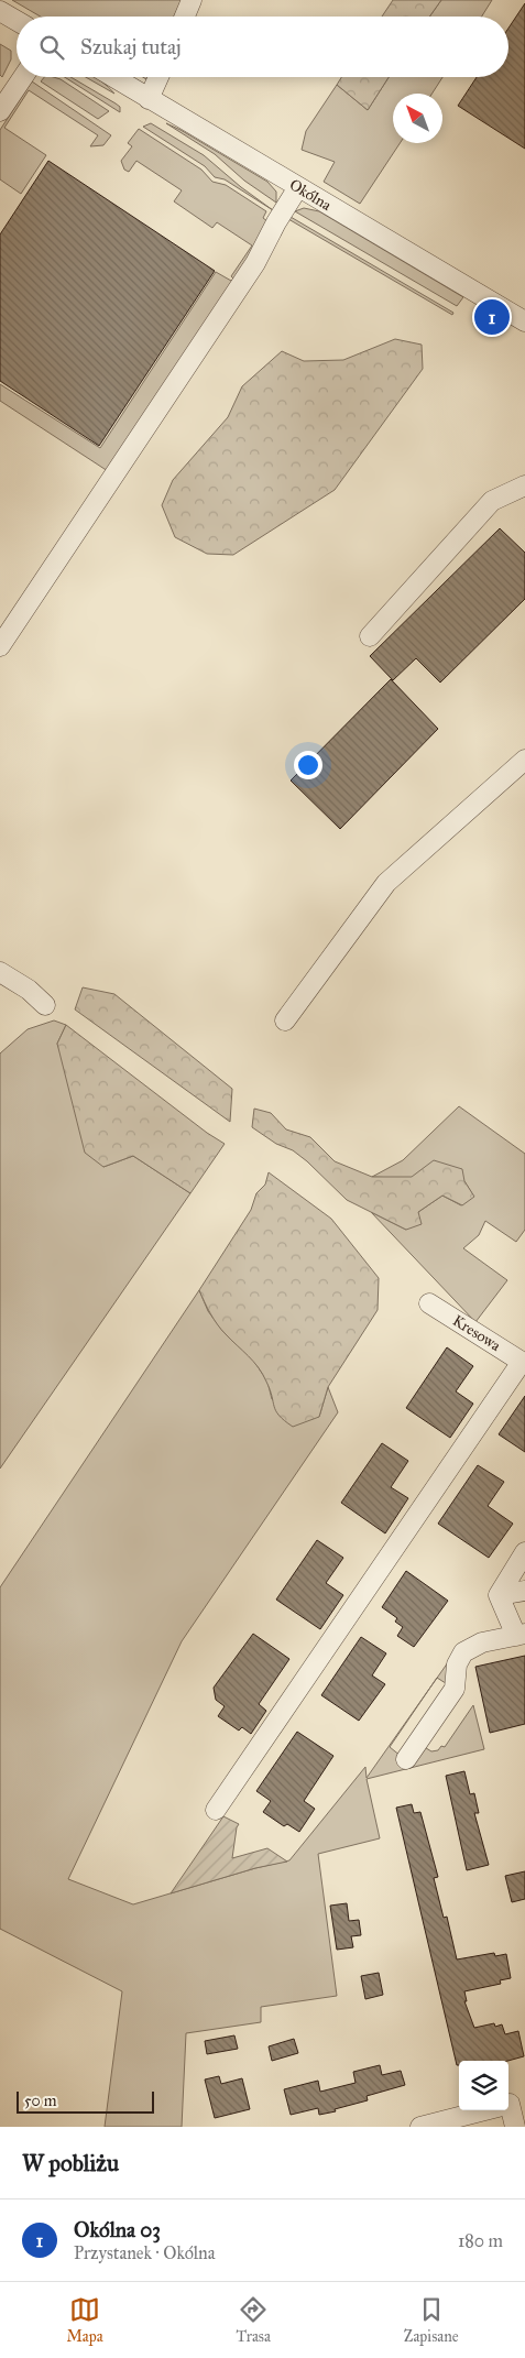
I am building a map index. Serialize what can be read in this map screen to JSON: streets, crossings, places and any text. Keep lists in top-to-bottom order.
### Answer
{
  "streets": {
    "street": ["Okólna", "Kresowa"]
  },
  "scale_bar": "50 m",
  "north": "top left",
  "page": {
    "search": "Szukaj tutaj",
    "pins": "1",
    "scale": "50 m",
    "heading": "W pobliżu",
    "list": [
      {
        "mark": "1",
        "name": "Okólna 03",
        "note": "Przystanek · Okólna",
        "value": "180 m"
      }
    ],
    "nav": ["Mapa", "Trasa", "Zapisane"]
  }
}
